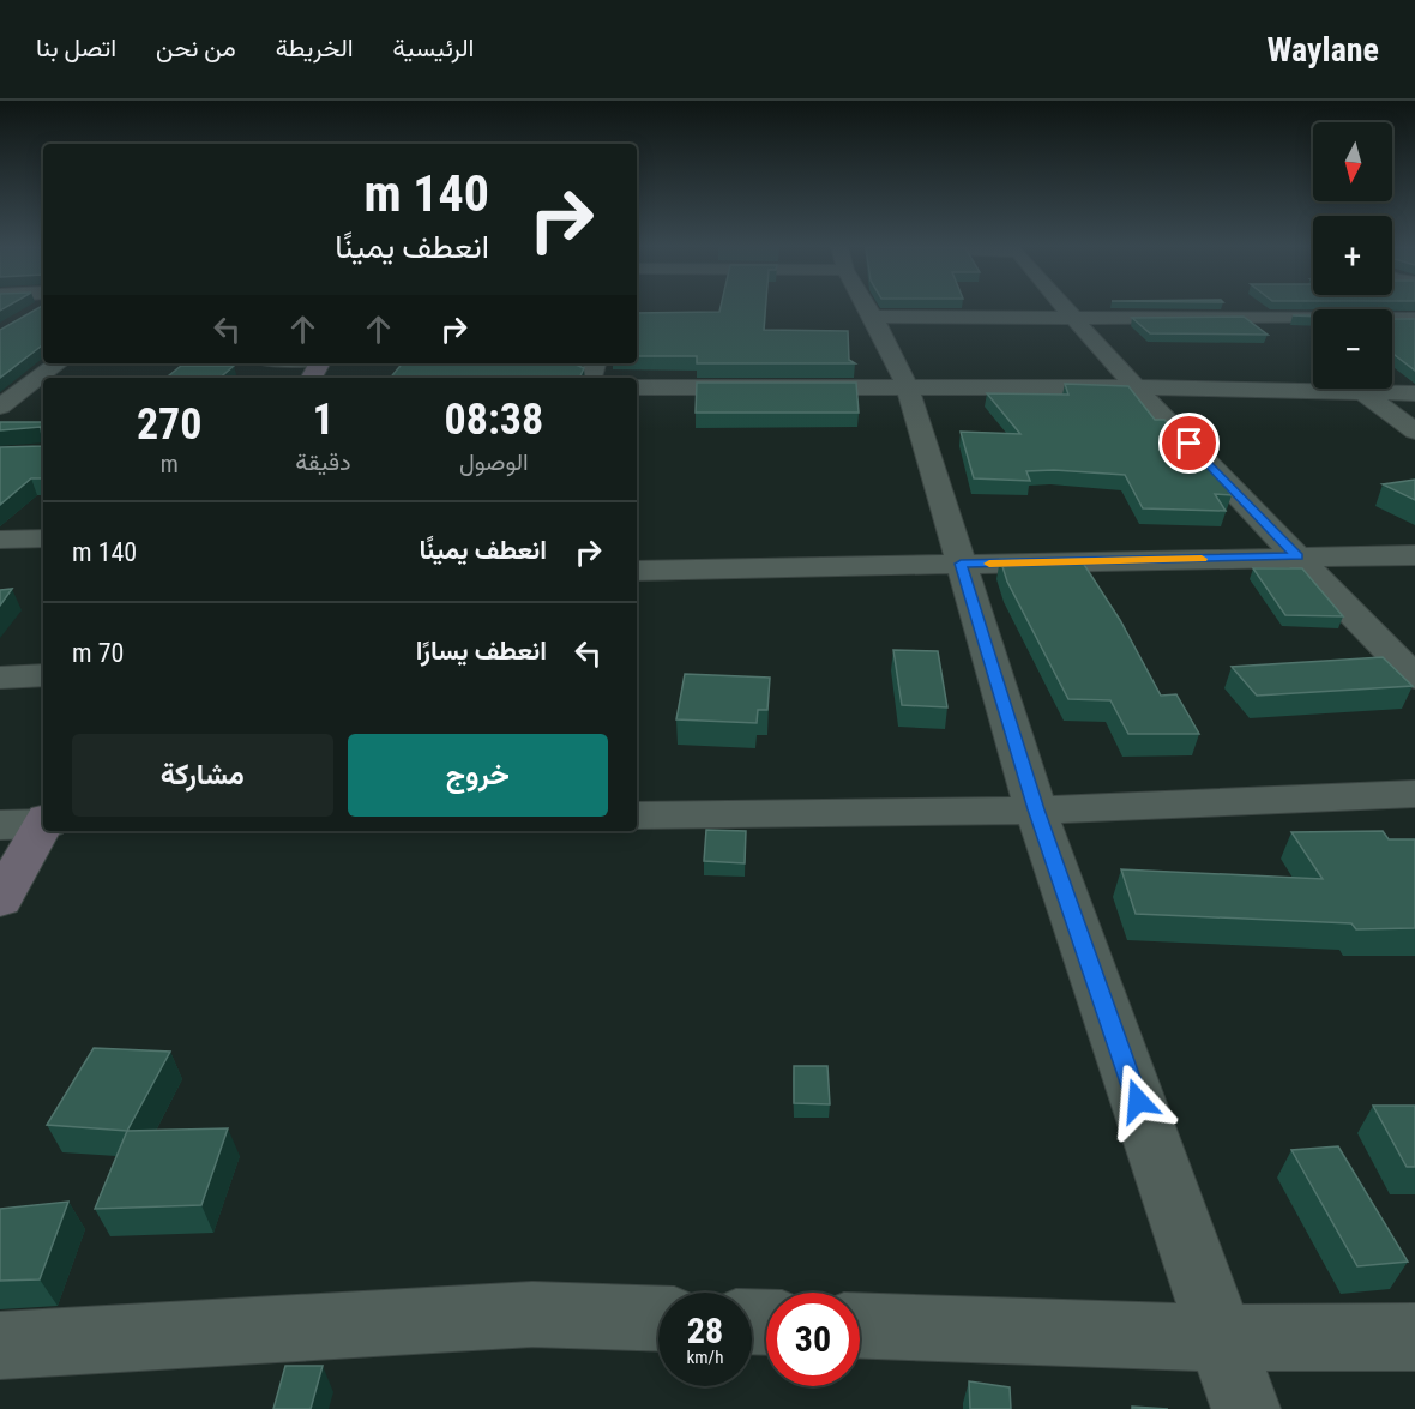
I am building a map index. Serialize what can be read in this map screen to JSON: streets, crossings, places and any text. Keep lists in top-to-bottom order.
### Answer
{
  "north": "bottom",
  "page": {
    "header": "Waylane",
    "nav": [
      "الرئيسية",
      "الخريطة",
      "من نحن",
      "اتصل بنا"
    ],
    "map_buttons": ["+", "−"],
    "turn": ["140 m", "انعطف يمينًا"],
    "eta": [
      "08:38",
      "الوصول",
      "1",
      "دقيقة",
      "270",
      "m"
    ],
    "list": [
      {
        "name": "انعطف يمينًا",
        "value": "140 m"
      },
      {
        "name": "انعطف يسارًا",
        "value": "70 m"
      }
    ],
    "buttons": ["خروج", "مشاركة"],
    "speed": "28 km/h",
    "limit": "30"
  }
}
